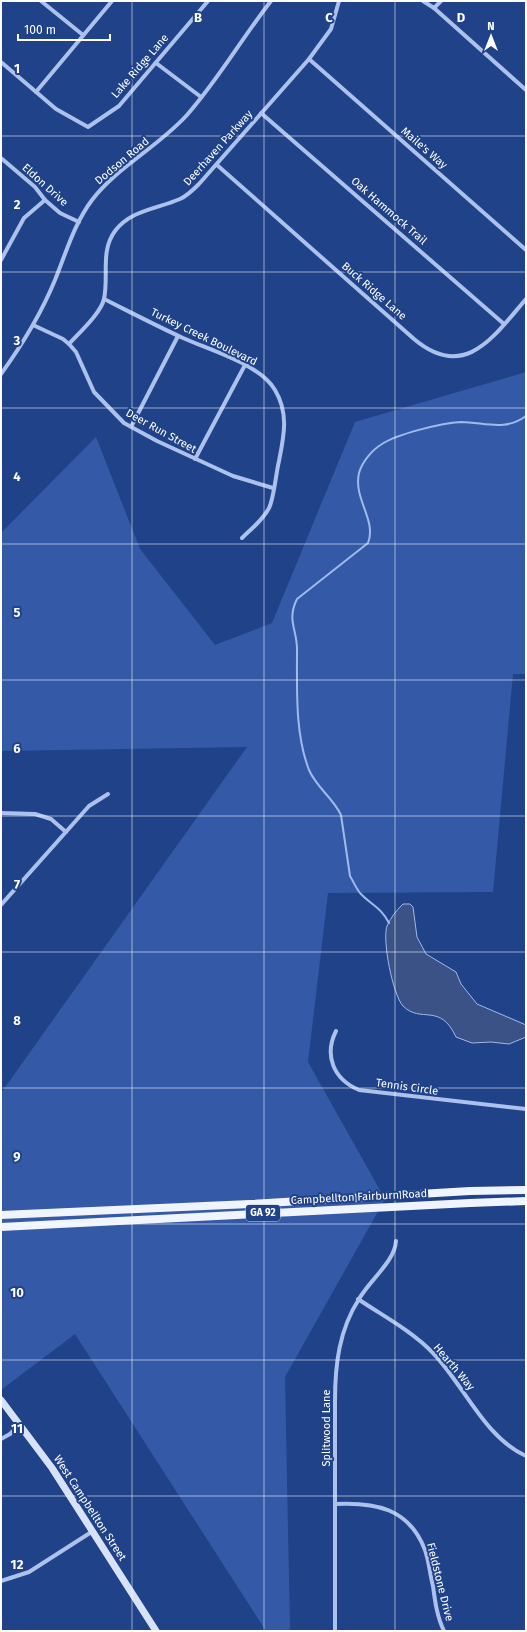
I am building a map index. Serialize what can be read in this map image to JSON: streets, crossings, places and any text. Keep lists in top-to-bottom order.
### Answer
{
  "streets": {
    "main road": ["Campbellton Fairburn Road", "GA 92", "West Campbellton Street"],
    "street": [
      "Lake Ridge Lane",
      "Deerhaven Parkway",
      "Maile's Way",
      "Dodson Road",
      "Eldon Drive",
      "Oak Hammock Trail",
      "Buck Ridge Lane",
      "Turkey Creek Boulevard",
      "Deer Run Street",
      "Tennis Circle",
      "Hearth Way",
      "Splitwood Lane",
      "Fieldstone Drive"
    ]
  },
  "crossings": [
    ["Deerhaven Parkway", "Maile's Way"],
    ["Deerhaven Parkway", "Oak Hammock Trail"],
    ["Deerhaven Parkway", "Buck Ridge Lane"],
    ["Deerhaven Parkway", "Turkey Creek Boulevard"],
    ["Dodson Road", "Eldon Drive"],
    ["Dodson Road", "Deer Run Street"],
    ["Oak Hammock Trail", "Buck Ridge Lane"],
    ["Turkey Creek Boulevard", "Deer Run Street"],
    ["Hearth Way", "Splitwood Lane"],
    ["Splitwood Lane", "Fieldstone Drive"]
  ],
  "scale_bar": "100 m",
  "north": "top",
  "grid": {
    "columns": ["B", "C", "D"],
    "rows": [
      "1",
      "2",
      "3",
      "4",
      "5",
      "6",
      "7",
      "8",
      "9",
      "10",
      "11",
      "12"
    ]
  }
}
